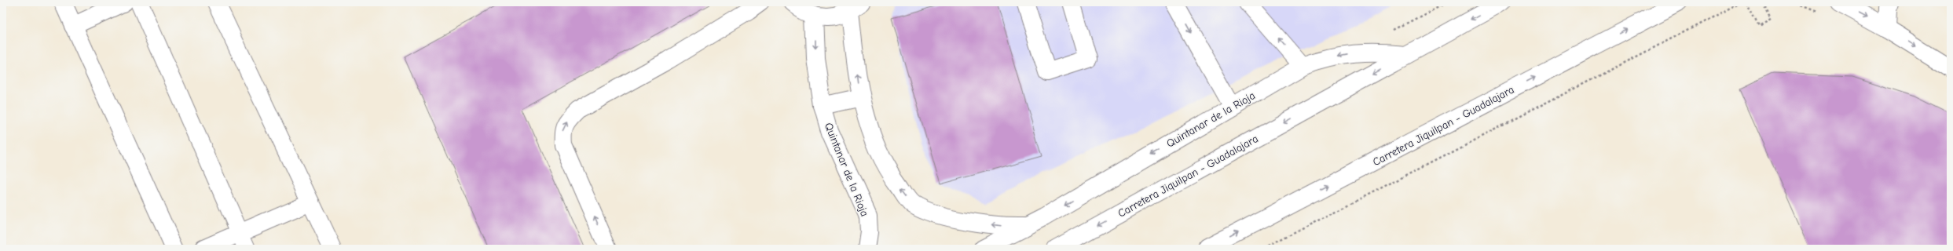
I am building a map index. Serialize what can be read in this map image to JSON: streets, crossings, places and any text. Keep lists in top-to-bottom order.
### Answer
{
  "streets": {
    "main road": ["Quintanar de la Rioja", "Carretera Jiquilpan - Guadalajara"]
  },
  "crossings": [
    ["Quintanar de la Rioja", "Carretera Jiquilpan - Guadalajara"]
  ]
}
